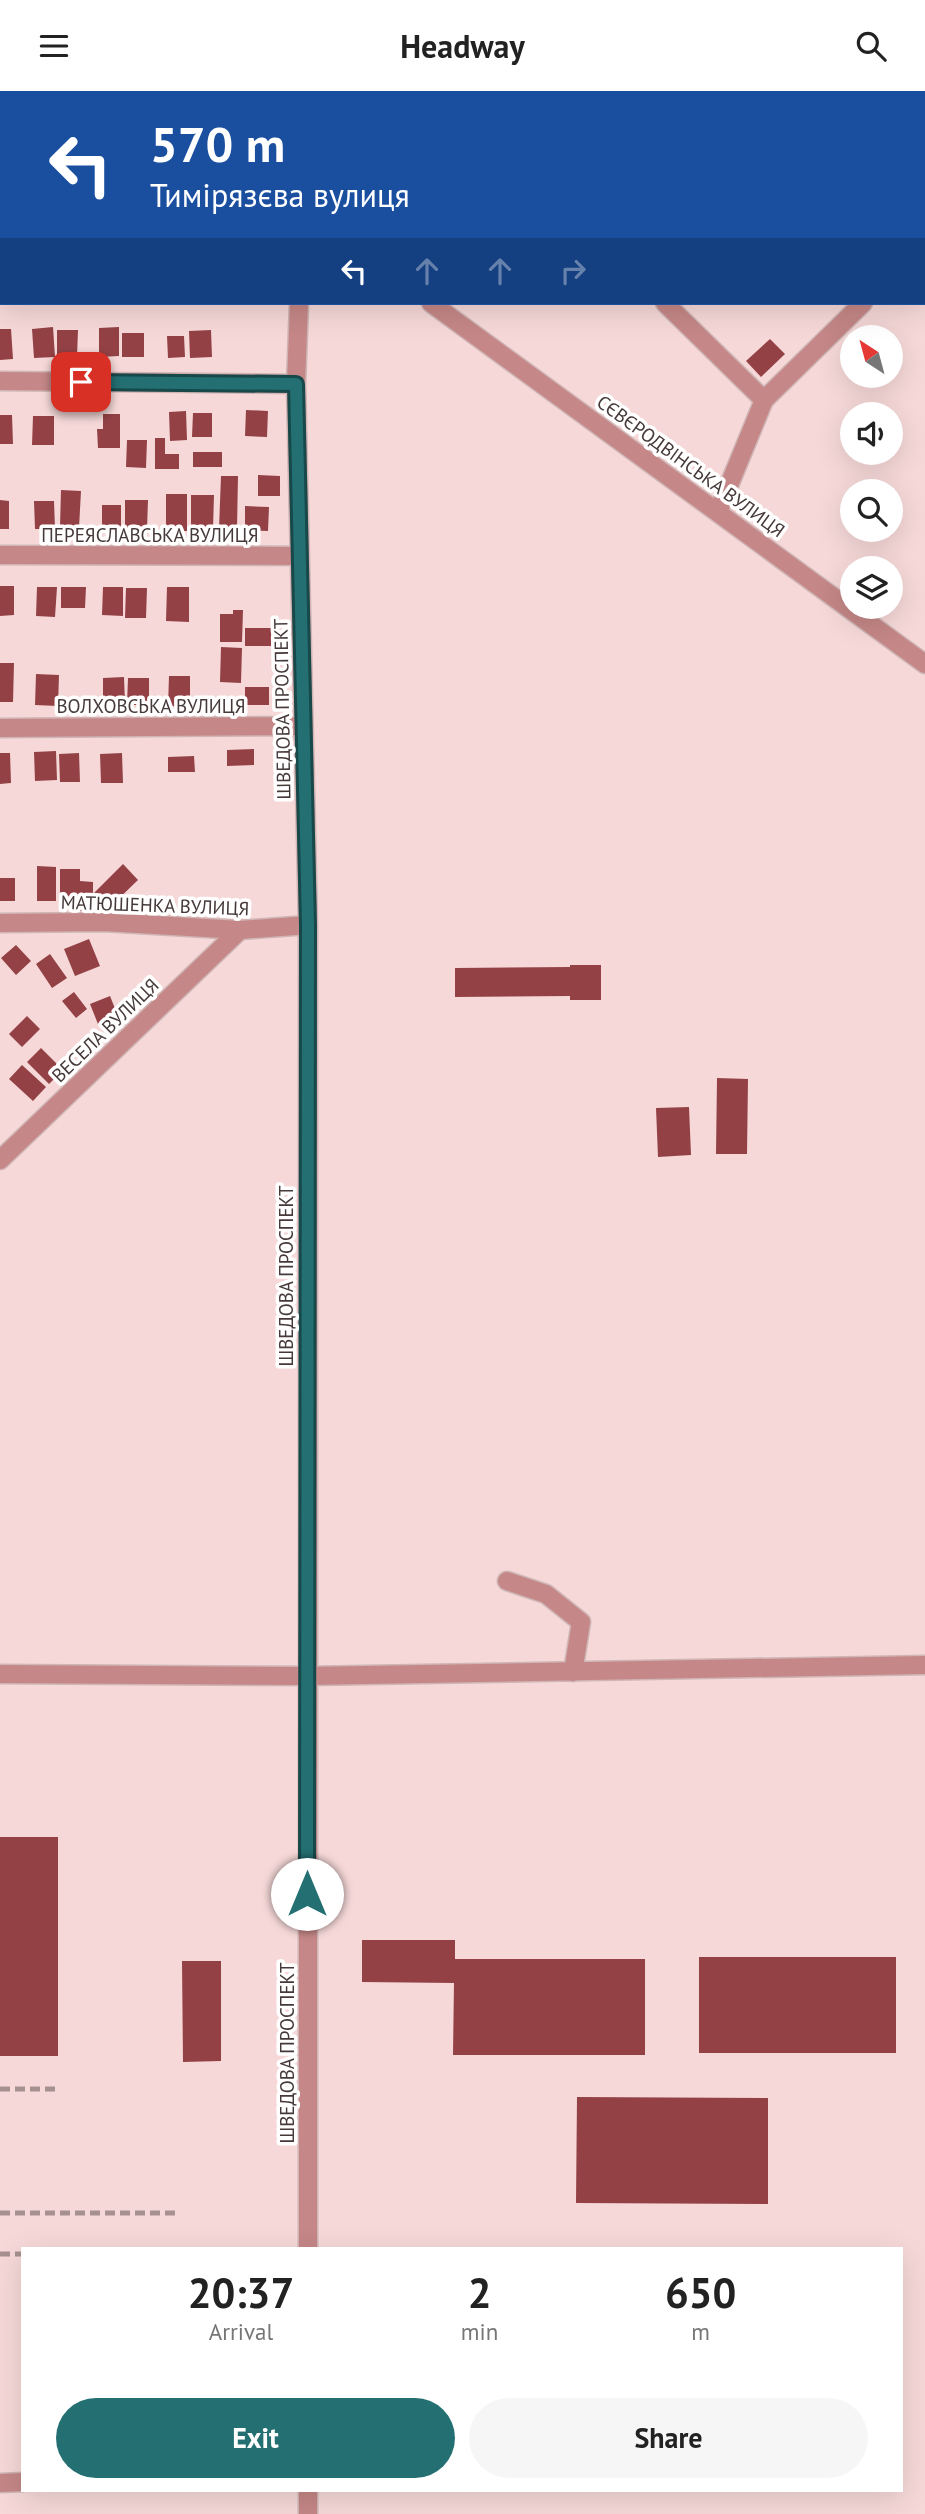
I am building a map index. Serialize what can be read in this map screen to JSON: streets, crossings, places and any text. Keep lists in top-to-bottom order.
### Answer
{
  "streets": {
    "street": [
      "СЄВЄРОДВІНСЬКА ВУЛИЦЯ",
      "ПЕРЕЯСЛАВСЬКА ВУЛИЦЯ",
      "ВОЛХОВСЬКА ВУЛИЦЯ",
      "ШВЕДОВА ПРОСПЕКТ",
      "МАТЮШЕНКА ВУЛИЦЯ",
      "ВЕСЕЛА ВУЛИЦЯ"
    ]
  },
  "crossings": [
    ["ПЕРЕЯСЛАВСЬКА ВУЛИЦЯ", "ШВЕДОВА ПРОСПЕКТ"],
    ["ВОЛХОВСЬКА ВУЛИЦЯ", "ШВЕДОВА ПРОСПЕКТ"],
    ["ШВЕДОВА ПРОСПЕКТ", "МАТЮШЕНКА ВУЛИЦЯ"],
    ["МАТЮШЕНКА ВУЛИЦЯ", "ВЕСЕЛА ВУЛИЦЯ"]
  ],
  "north": "top left",
  "page": {
    "header": "Headway",
    "turn": ["570 m", "Тимірязєва вулиця"],
    "eta": [
      "20:37",
      "Arrival",
      "2",
      "min",
      "650",
      "m"
    ],
    "buttons": ["Exit", "Share"]
  }
}
